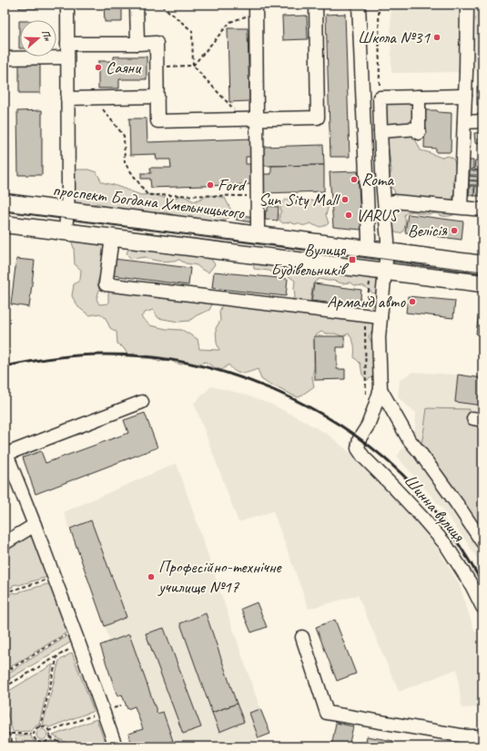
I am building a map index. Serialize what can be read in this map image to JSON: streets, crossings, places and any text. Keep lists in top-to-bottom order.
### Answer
{
  "streets": {
    "main road": ["проспект Богдана Хмельницького"],
    "street": ["Шинна вулиця"]
  },
  "places": {
    "other": [
      "Школа №31",
      "Саяни",
      "Roma",
      "Ford",
      "Sun Sity Mall",
      "VARUS",
      "Велісія",
      "Арманд авто",
      "Професійно-технічне училище №17"
    ],
    "transit": ["Вулиця Будівельників"]
  },
  "north": "right"
}
